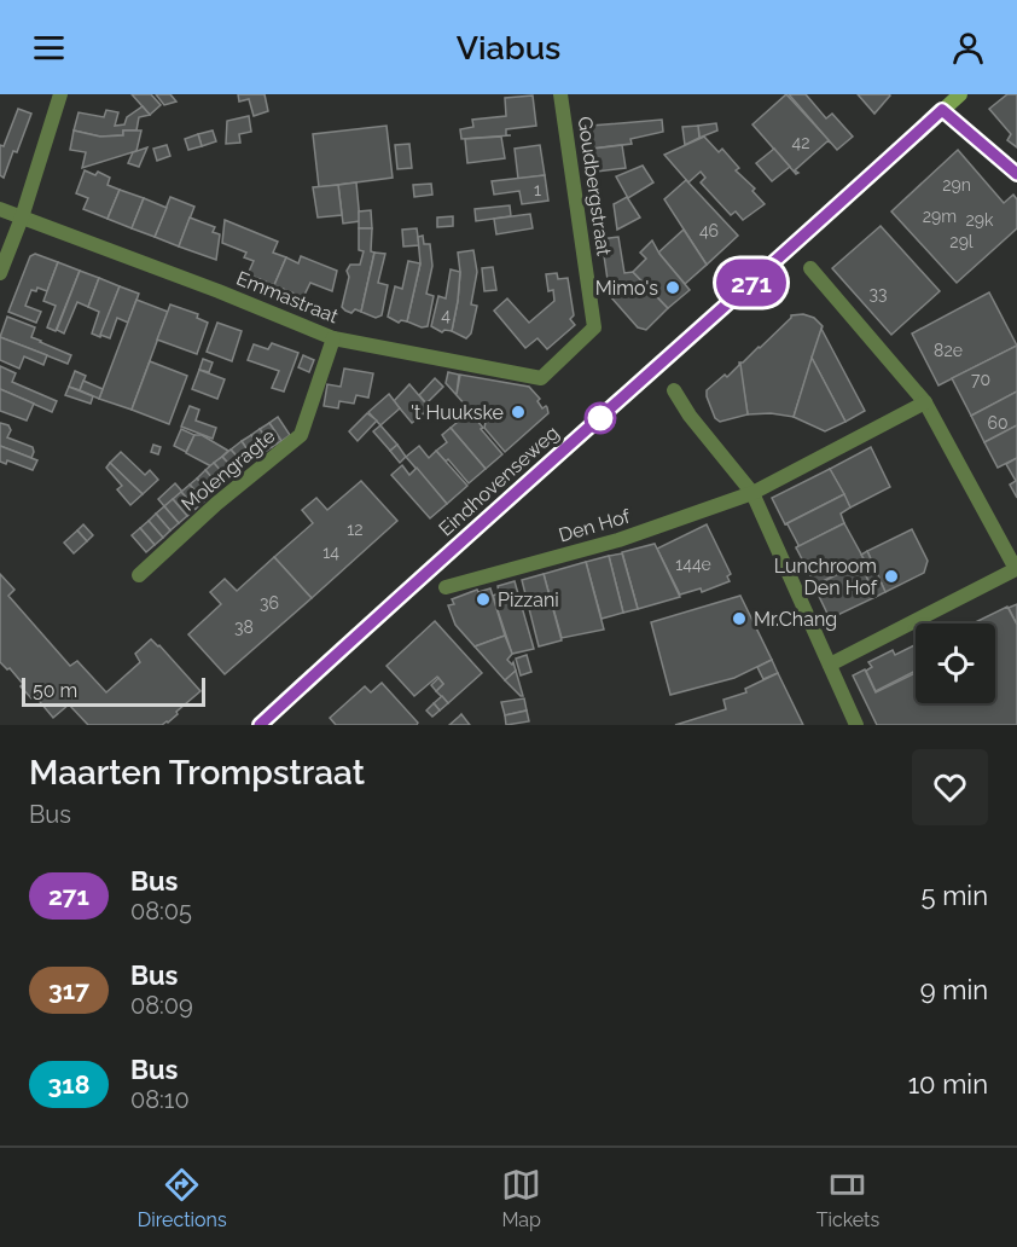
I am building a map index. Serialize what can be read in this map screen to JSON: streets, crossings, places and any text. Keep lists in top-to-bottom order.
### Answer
{
  "streets": {
    "main road": ["Eindhovenseweg"],
    "street": [
      "Goudbergstraat",
      "Emmastraat",
      "Molengragte",
      "Den Hof"
    ]
  },
  "crossings": [
    ["Goudbergstraat", "Emmastraat"],
    ["Emmastraat", "Molengragte"]
  ],
  "places": [
    "Mimo's",
    "'t Huukske",
    "Lunchroom Den Hof",
    "Pizzani",
    "Mr.Chang"
  ],
  "lines": ["bus line 271"],
  "house_numbers": [
    "42",
    "29n",
    "1",
    "29m",
    "29k",
    "46",
    "29l",
    "33",
    "4",
    "82e",
    "70",
    "60",
    "12",
    "14",
    "144e",
    "36",
    "38"
  ],
  "scale_bar": "50 m",
  "page": {
    "header": "Viabus",
    "on_map": "271",
    "scale": "50 m",
    "heading": ["Maarten Trompstraat", "Bus"],
    "list": [
      {
        "mark": "271",
        "name": "Bus",
        "note": "08:05",
        "value": "5 min"
      },
      {
        "mark": "317",
        "name": "Bus",
        "note": "08:09",
        "value": "9 min"
      },
      {
        "mark": "318",
        "name": "Bus",
        "note": "08:10",
        "value": "10 min"
      }
    ],
    "tabs": ["Directions", "Map", "Tickets"]
  }
}
